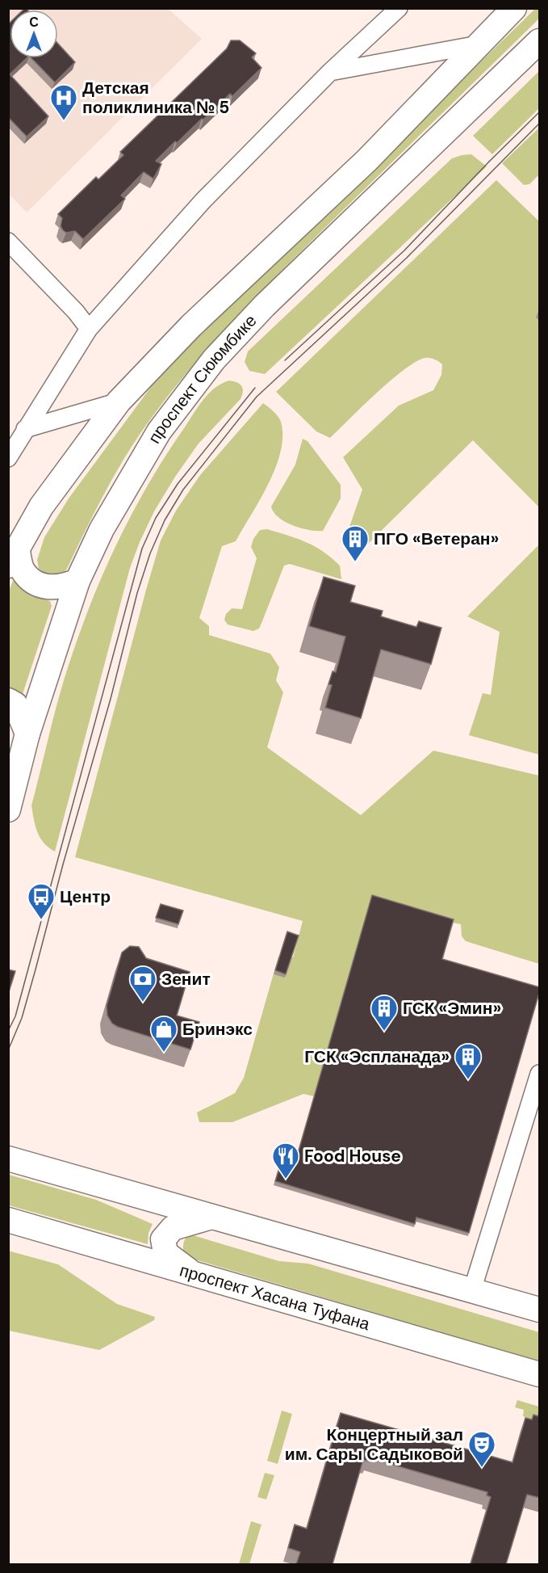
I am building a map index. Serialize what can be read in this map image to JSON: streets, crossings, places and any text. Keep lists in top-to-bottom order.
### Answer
{
  "streets": {
    "main road": ["проспект Сююмбике", "проспект Хасана Туфана"]
  },
  "places": {
    "hospital": ["Детская поликлиника № 5"],
    "building": ["ПГО «Ветеран»", "ГСК «Эмин»", "ГСК «Эспланада»"],
    "bus stop": ["Центр"],
    "bank": ["Зенит"],
    "shop": ["Бринэкс"],
    "restaurant": ["Food House"],
    "theatre": ["Концертный зал им. Сары Садыковой"]
  },
  "north": "top"
}
